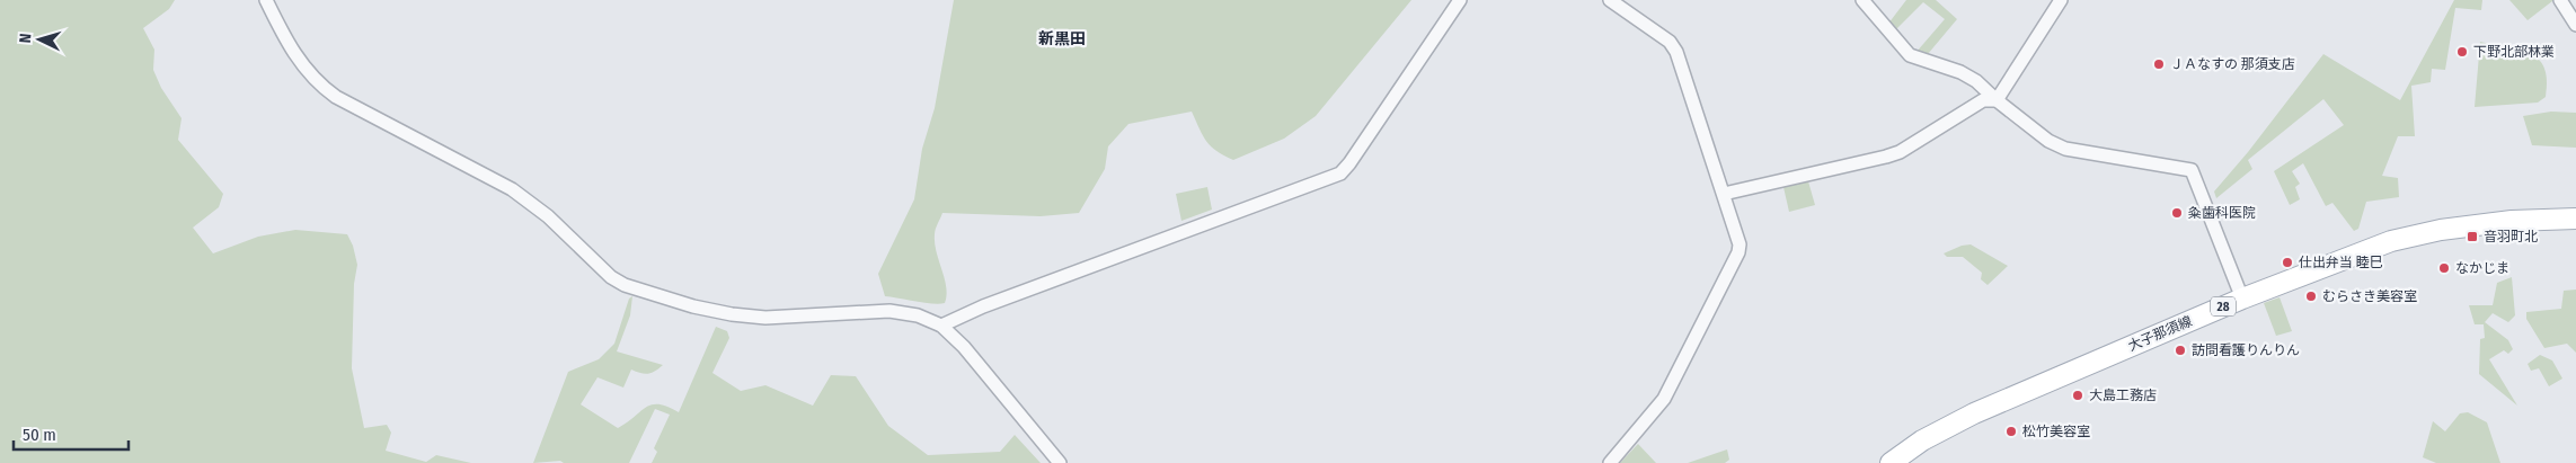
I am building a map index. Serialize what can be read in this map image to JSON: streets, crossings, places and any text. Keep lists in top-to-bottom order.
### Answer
{
  "streets": {
    "main road": ["28", "大子那須線"]
  },
  "districts": ["新黒田"],
  "places": {
    "other": [
      "下野北部林業",
      "ＪＡなすの 那須支店",
      "粂歯科医院",
      "仕出弁当 睦巳",
      "なかじま",
      "むらさき美容室",
      "訪問看護りんりん",
      "大島工務店",
      "松竹美容室"
    ],
    "transit": ["音羽町北"]
  },
  "scale_bar": "50 m",
  "north": "left"
}
